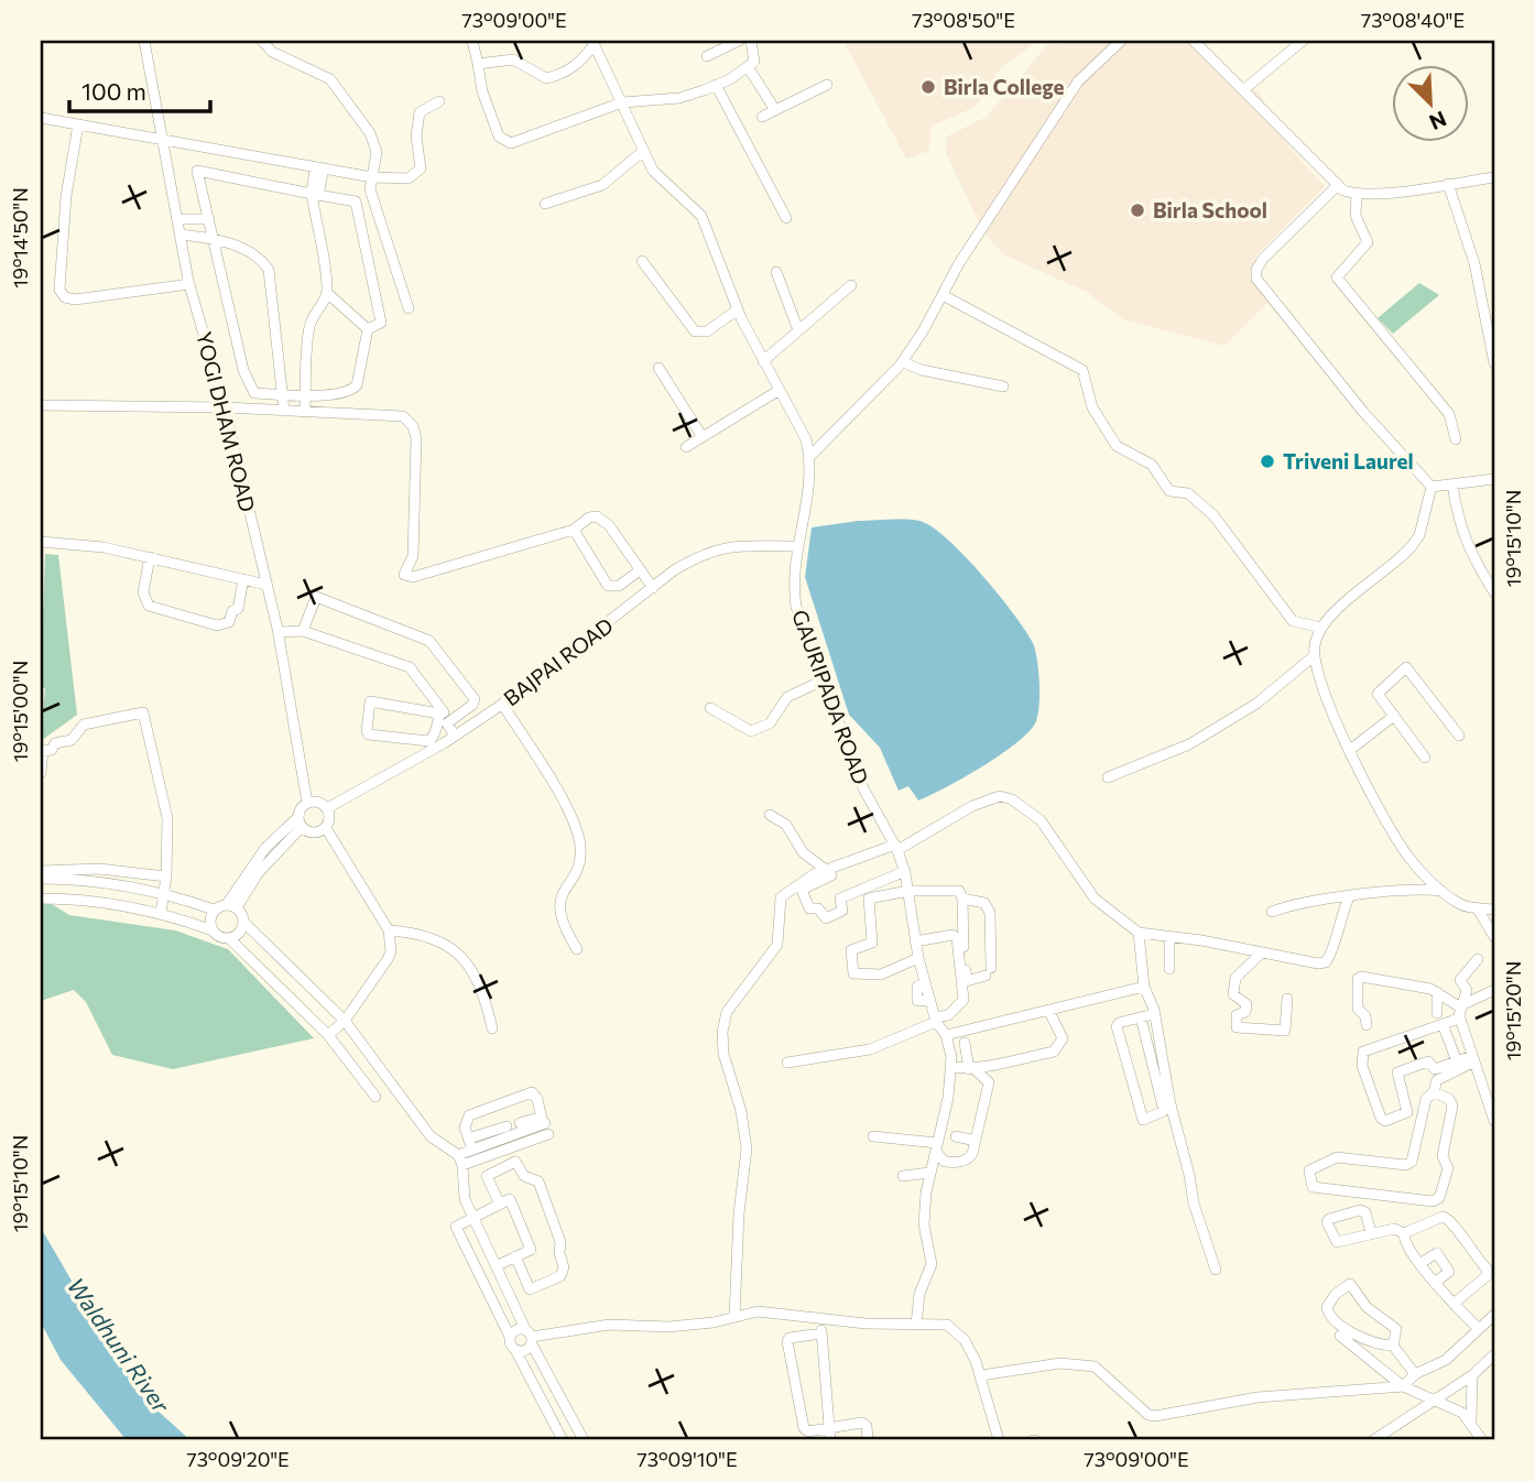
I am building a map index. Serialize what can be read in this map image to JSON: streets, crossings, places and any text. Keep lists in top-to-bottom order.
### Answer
{
  "streets": {
    "street": ["YOGI DHAM ROAD", "BAJPAI ROAD", "GAURIPADA ROAD"]
  },
  "crossings": [
    ["YOGI DHAM ROAD", "BAJPAI ROAD"],
    ["BAJPAI ROAD", "GAURIPADA ROAD"]
  ],
  "water": ["Waldhuni River"],
  "places": ["Birla College", "Birla School", "Triveni Laurel"],
  "scale_bar": "100 m",
  "north": "bottom right",
  "coordinates": [
    "73°09'00\"E",
    "73°08'50\"E",
    "73°08'40\"E",
    "19°14'50\"N",
    "19°15'10\"N",
    "19°15'00\"N",
    "19°15'20\"N",
    "73°09'20\"E",
    "73°09'10\"E"
  ]
}
